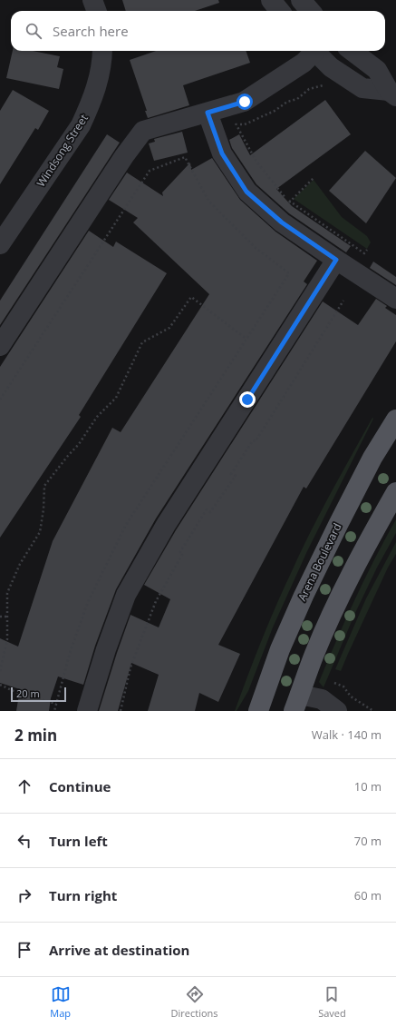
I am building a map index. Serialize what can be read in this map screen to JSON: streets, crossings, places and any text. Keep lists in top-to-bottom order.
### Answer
{
  "streets": {
    "main road": ["Arena Boulevard"],
    "street": ["Windsong Street"]
  },
  "scale_bar": "20 m",
  "page": {
    "search": "Search here",
    "scale": "20 m",
    "heading": ["2 min", "Walk · 140 m"],
    "list": [
      ["Continue", "10 m"],
      ["Turn left", "70 m"],
      ["Turn right", "60 m"],
      "Arrive at destination"
    ],
    "nav": ["Map", "Directions", "Saved"]
  }
}
